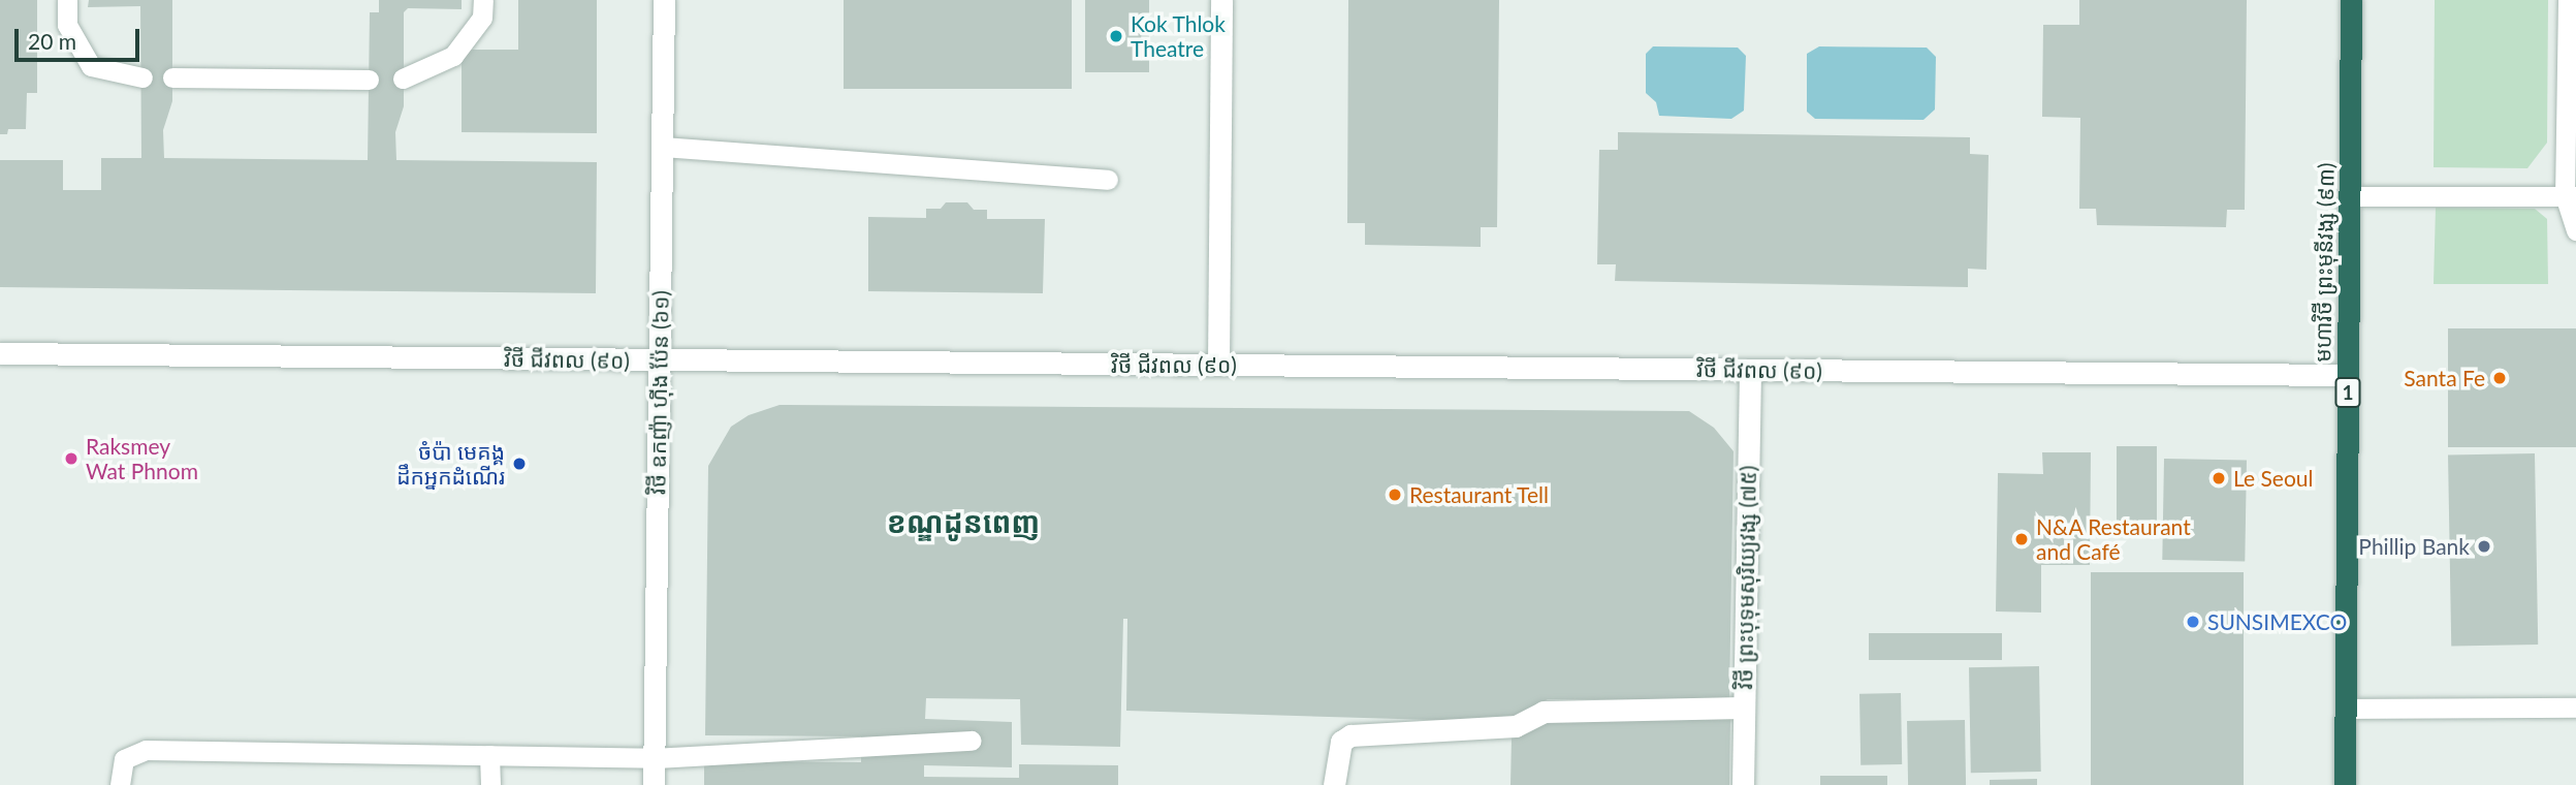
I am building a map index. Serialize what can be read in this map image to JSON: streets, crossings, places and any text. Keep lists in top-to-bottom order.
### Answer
{
  "streets": {
    "highway": ["មហាវិថី ព្រះមុនីវង្ស (៩៣)", "1"],
    "street": ["វិថី ជីវពល (៩០)", "វិថី ឧកញ៉ា ហ៊ីង ប៉ែន (៦១)", "វិថី ព្រះបុទុមសុរិយ្យវង្ស (៧៥)"]
  },
  "crossings": [
    ["មហាវិថី ព្រះមុនីវង្ស (៩៣)", "វិថី ជីវពល (៩០)"],
    ["វិថី ជីវពល (៩០)", "វិថី ឧកញ៉ា ហ៊ីង ប៉ែន (៦១)"],
    ["វិថី ជីវពល (៩០)", "វិថី ព្រះបុទុមសុរិយ្យវង្ស (៧៥)"]
  ],
  "districts": ["ខណ្ឌដូនពេញ"],
  "places": [
    "Kok Thlok Theatre",
    "Santa Fe",
    "Raksmey Wat Phnom",
    "ចំប៉ា មេគង្គ ដឹកអ្នកដំណើរ",
    "Le Seoul",
    "Restaurant Tell",
    "N&A Restaurant and Café",
    "Phillip Bank",
    "SUNSIMEXCO"
  ],
  "scale_bar": "20 m"
}
